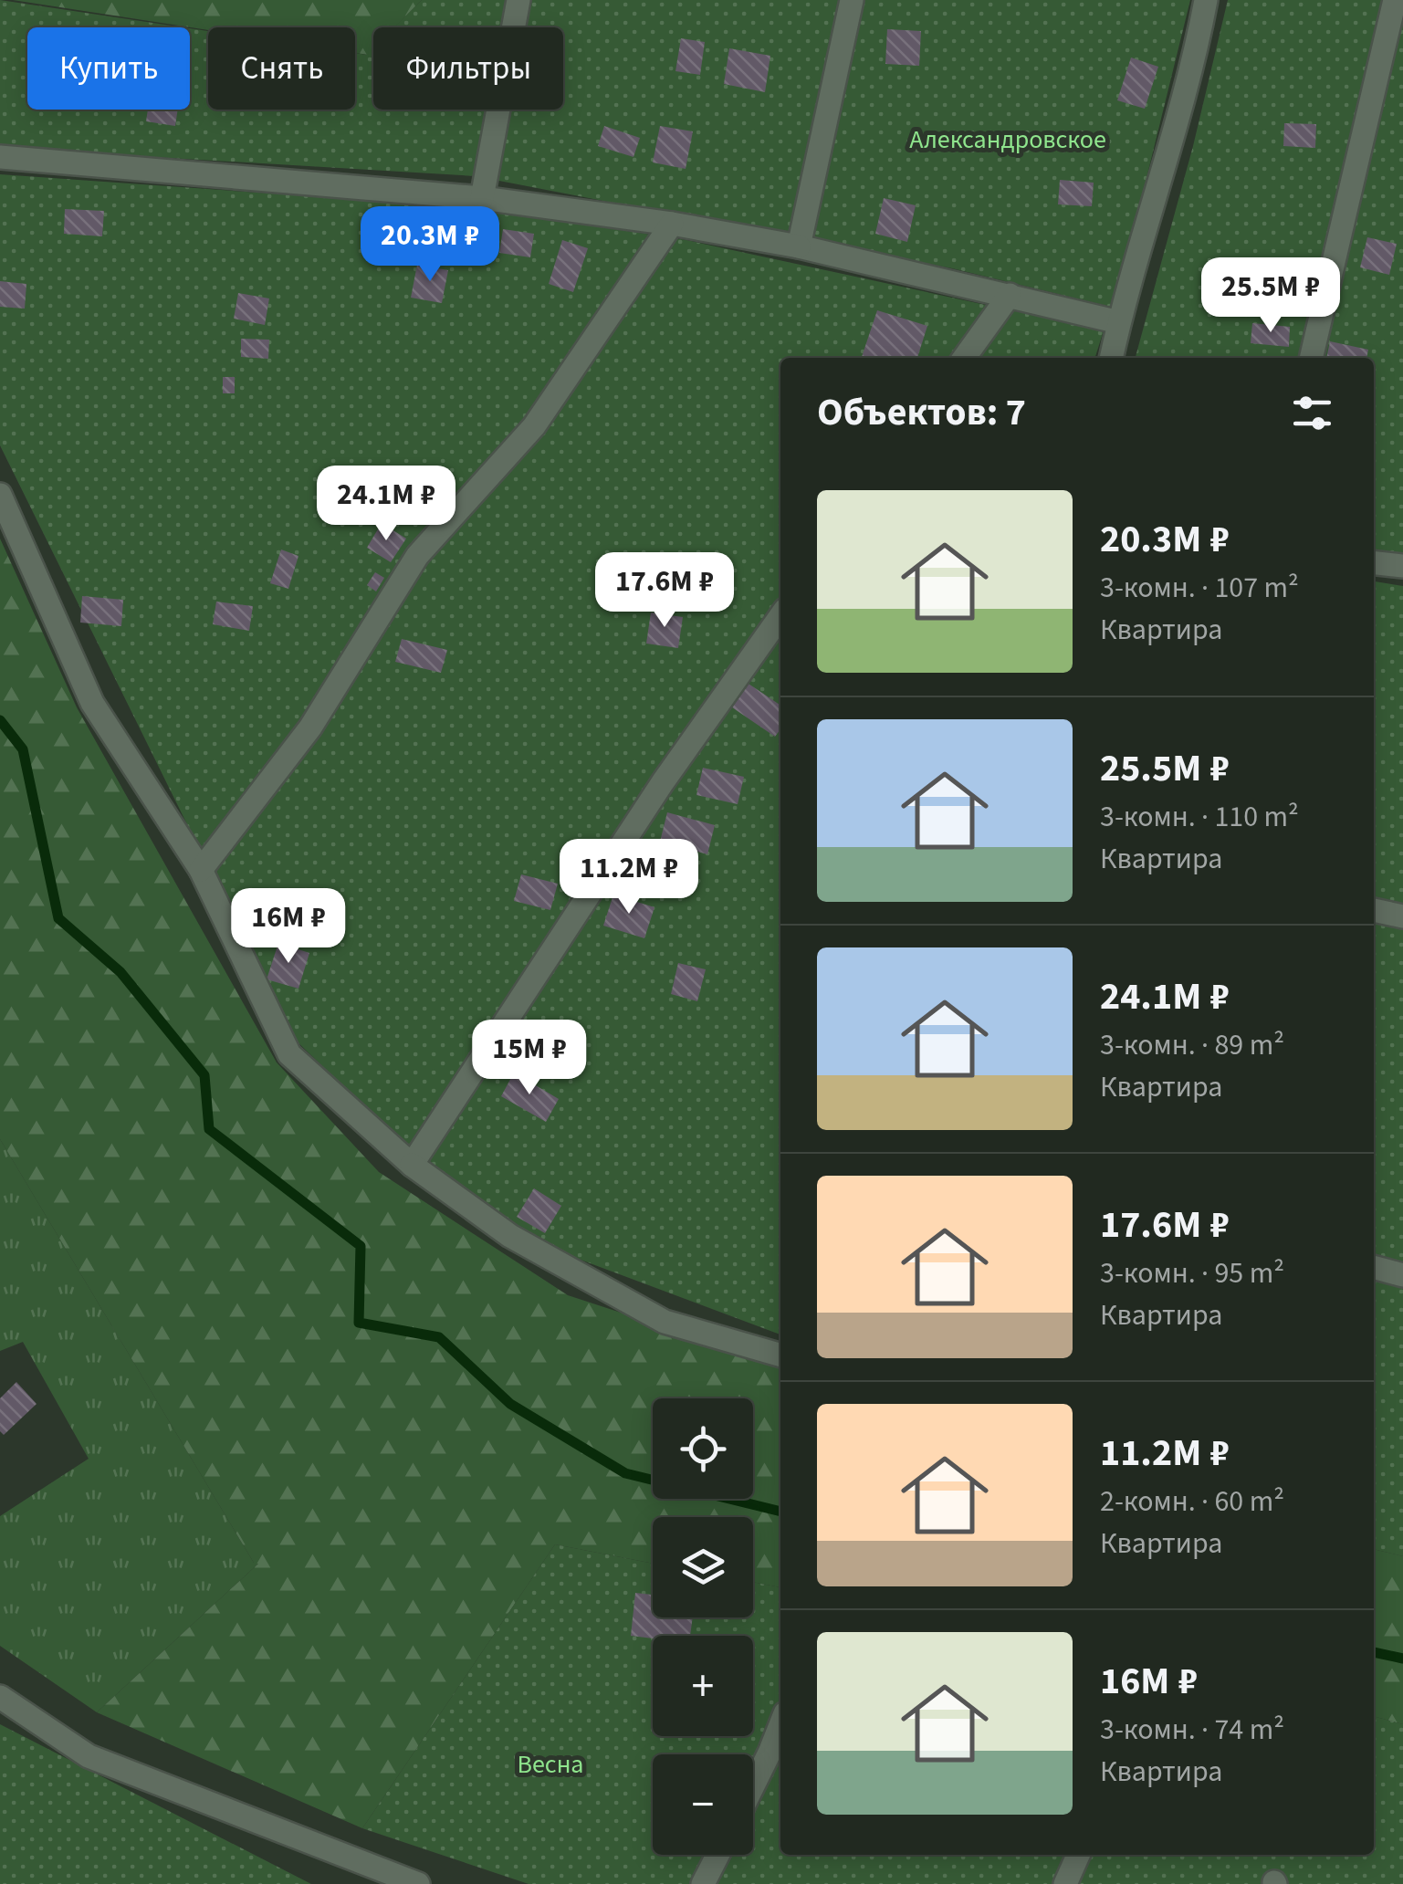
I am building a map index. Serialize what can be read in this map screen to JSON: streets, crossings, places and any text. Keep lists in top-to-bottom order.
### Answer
{
  "parks": ["Александровское", "Весна"],
  "page": {
    "chip": ["Купить", "Снять", "Фильтры"],
    "price": [
      "20.3M ₽",
      "25.5M ₽",
      "24.1M ₽",
      "17.6M ₽",
      "11.2M ₽",
      "16M ₽",
      "15M ₽"
    ],
    "heading": "Объектов: 7",
    "list": [
      {
        "name": "20.3M ₽",
        "note": "3-комн. · 107 m² · Квартира"
      },
      {
        "name": "25.5M ₽",
        "note": "3-комн. · 110 m² · Квартира"
      },
      {
        "name": "24.1M ₽",
        "note": "3-комн. · 89 m² · Квартира"
      },
      {
        "name": "17.6M ₽",
        "note": "3-комн. · 95 m² · Квартира"
      },
      {
        "name": "11.2M ₽",
        "note": "2-комн. · 60 m² · Квартира"
      },
      {
        "name": "16M ₽",
        "note": "3-комн. · 74 m² · Квартира"
      }
    ],
    "map_buttons": ["+", "−"]
  }
}
